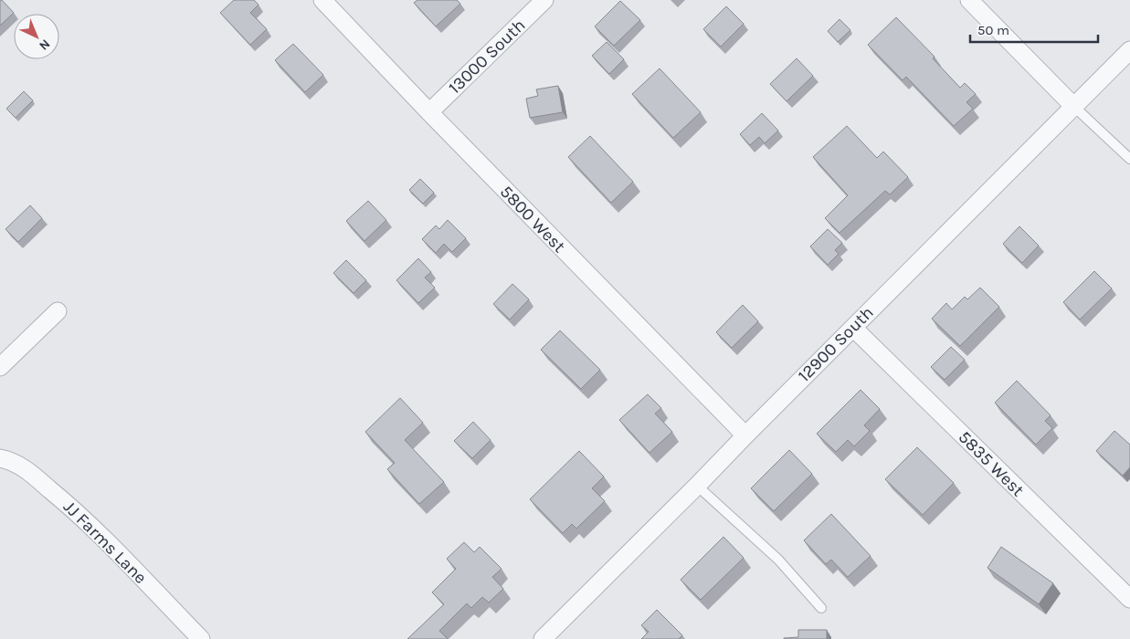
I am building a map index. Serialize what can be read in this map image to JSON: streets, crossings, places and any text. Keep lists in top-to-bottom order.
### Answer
{
  "streets": {
    "street": [
      "13000 South",
      "5800 West",
      "12900 South",
      "5835 West",
      "JJ Farms Lane"
    ]
  },
  "crossings": [
    ["13000 South", "5800 West"],
    ["5800 West", "12900 South"],
    ["12900 South", "5835 West"]
  ],
  "scale_bar": "50 m",
  "north": "bottom right"
}
